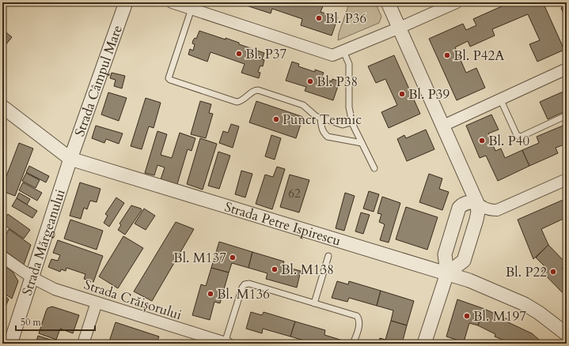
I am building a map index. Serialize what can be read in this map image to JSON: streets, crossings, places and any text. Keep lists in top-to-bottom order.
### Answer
{
  "streets": {
    "street": [
      "Strada Câmpul Mare",
      "Strada Petre Ispirescu",
      "Strada Mărgeanului",
      "Strada Crăișorului"
    ]
  },
  "crossings": [
    ["Strada Câmpul Mare", "Strada Petre Ispirescu"],
    ["Strada Câmpul Mare", "Strada Mărgeanului"],
    ["Strada Petre Ispirescu", "Strada Mărgeanului"],
    ["Strada Mărgeanului", "Strada Crăișorului"]
  ],
  "places": [
    "Bl. P36",
    "Bl. P37",
    "Bl. P42A",
    "Bl. P38",
    "Bl. P39",
    "Punct Termic",
    "Bl. P40",
    "Bl. M137",
    "Bl. M138",
    "Bl. P22",
    "Bl. M136",
    "Bl. M197"
  ],
  "house_numbers": ["62"],
  "scale_bar": "50 m"
}
